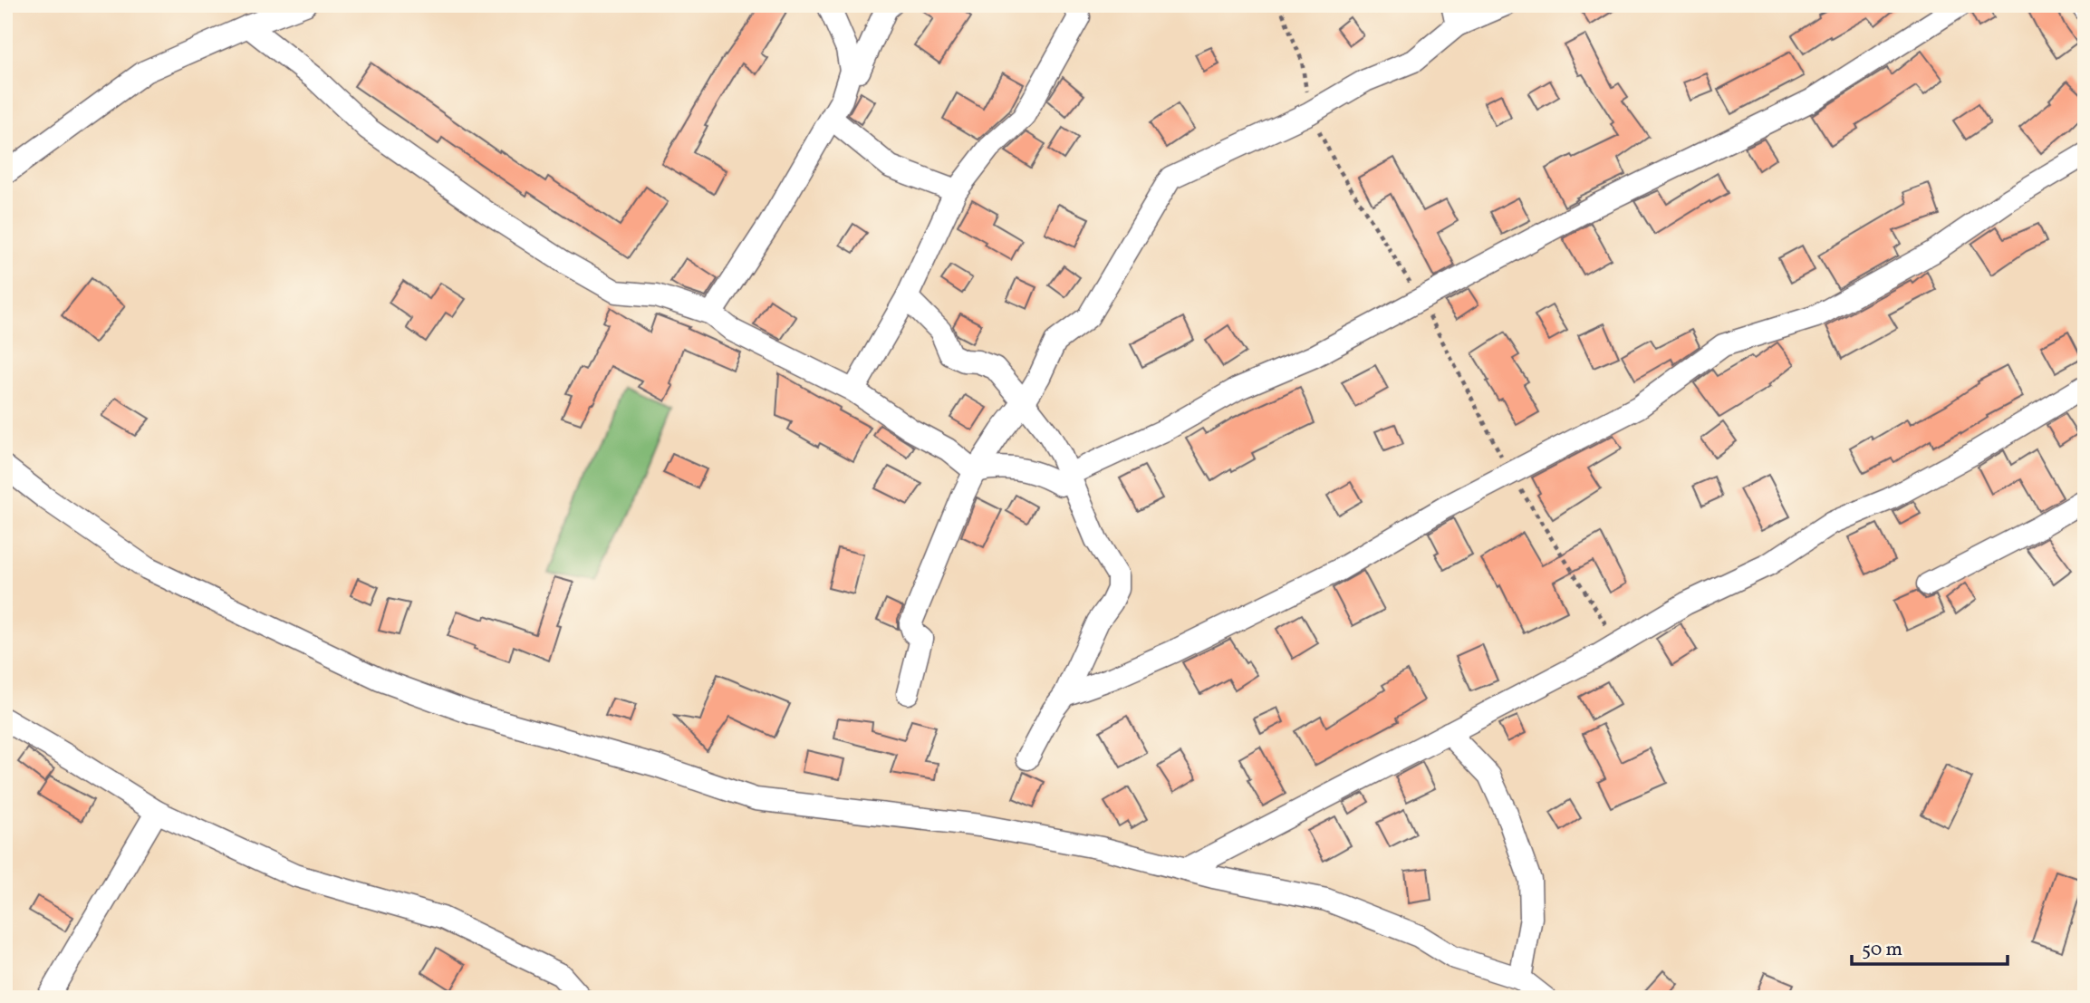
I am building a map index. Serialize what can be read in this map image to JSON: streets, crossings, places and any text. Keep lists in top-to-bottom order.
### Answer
{
  "scale_bar": "50 m"
}
